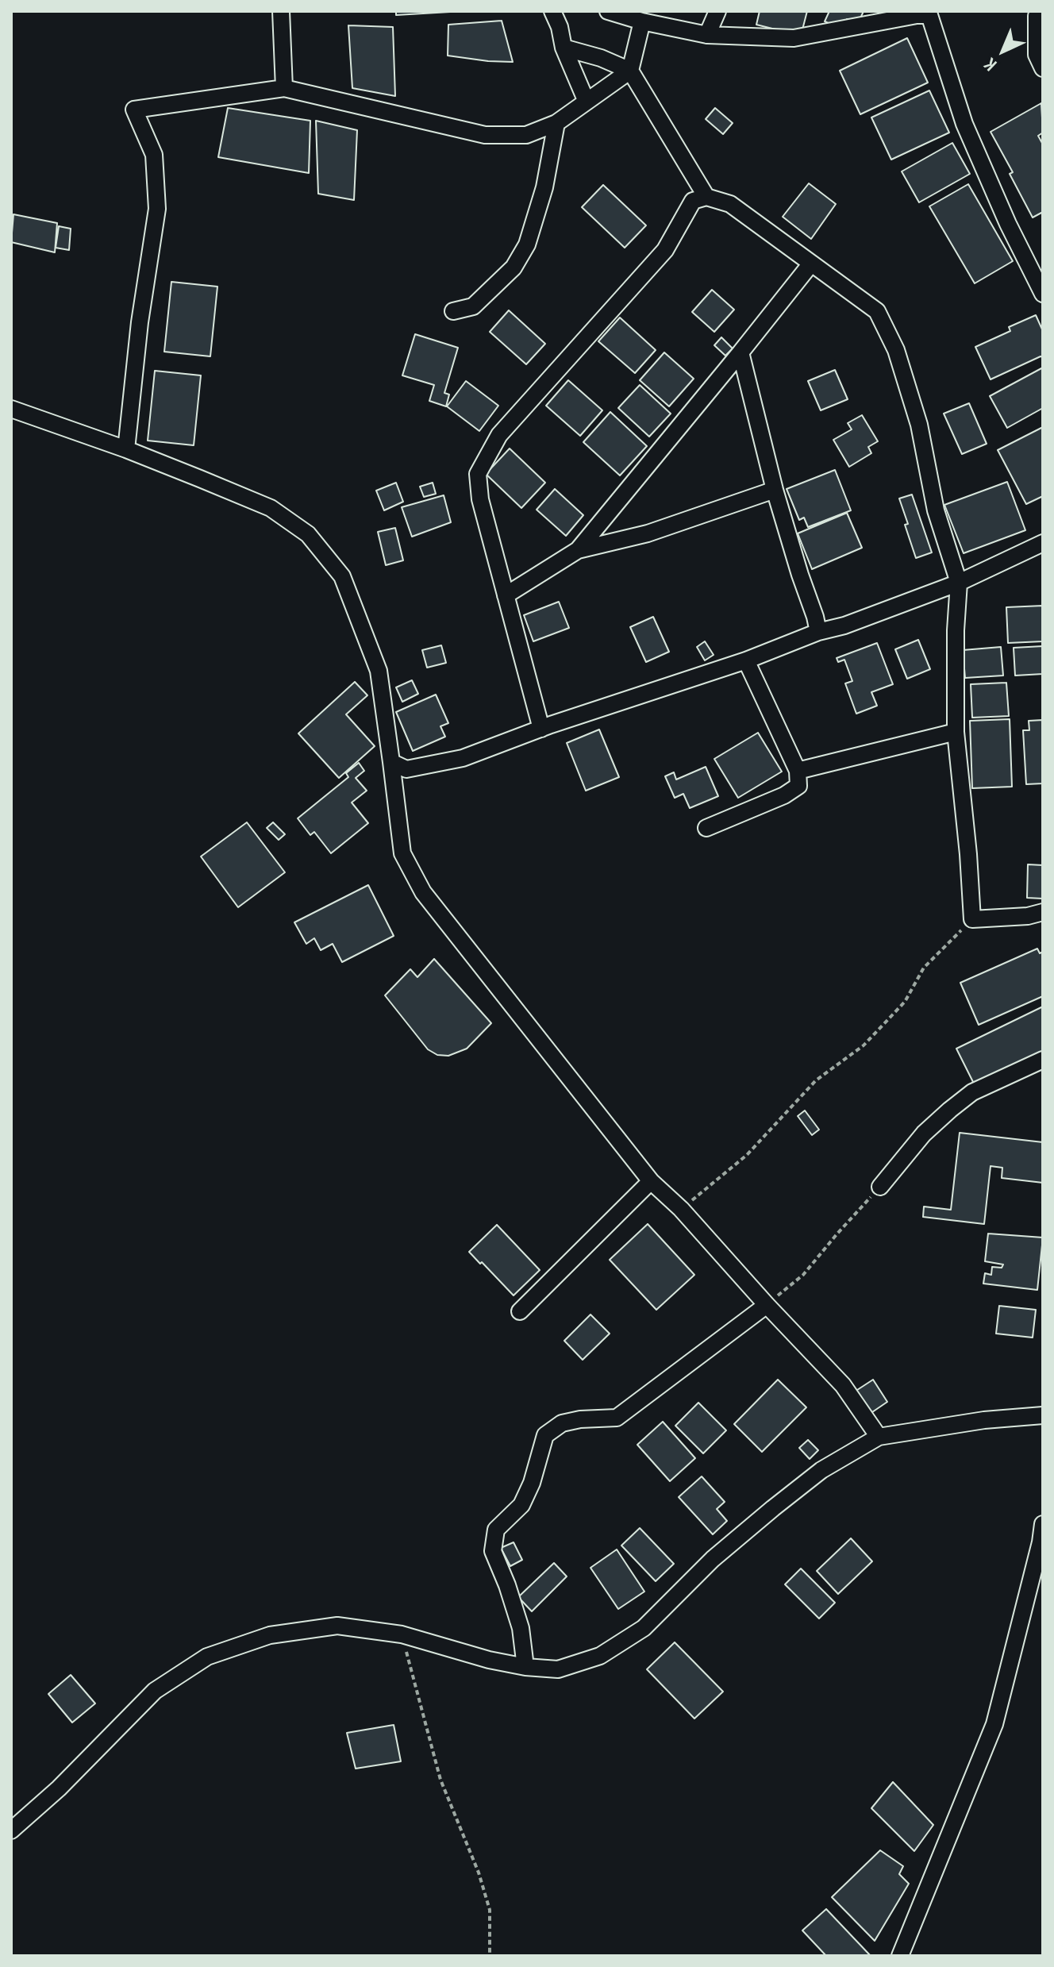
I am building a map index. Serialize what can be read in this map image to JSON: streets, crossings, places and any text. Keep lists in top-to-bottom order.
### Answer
{
  "north": "bottom left"
}
